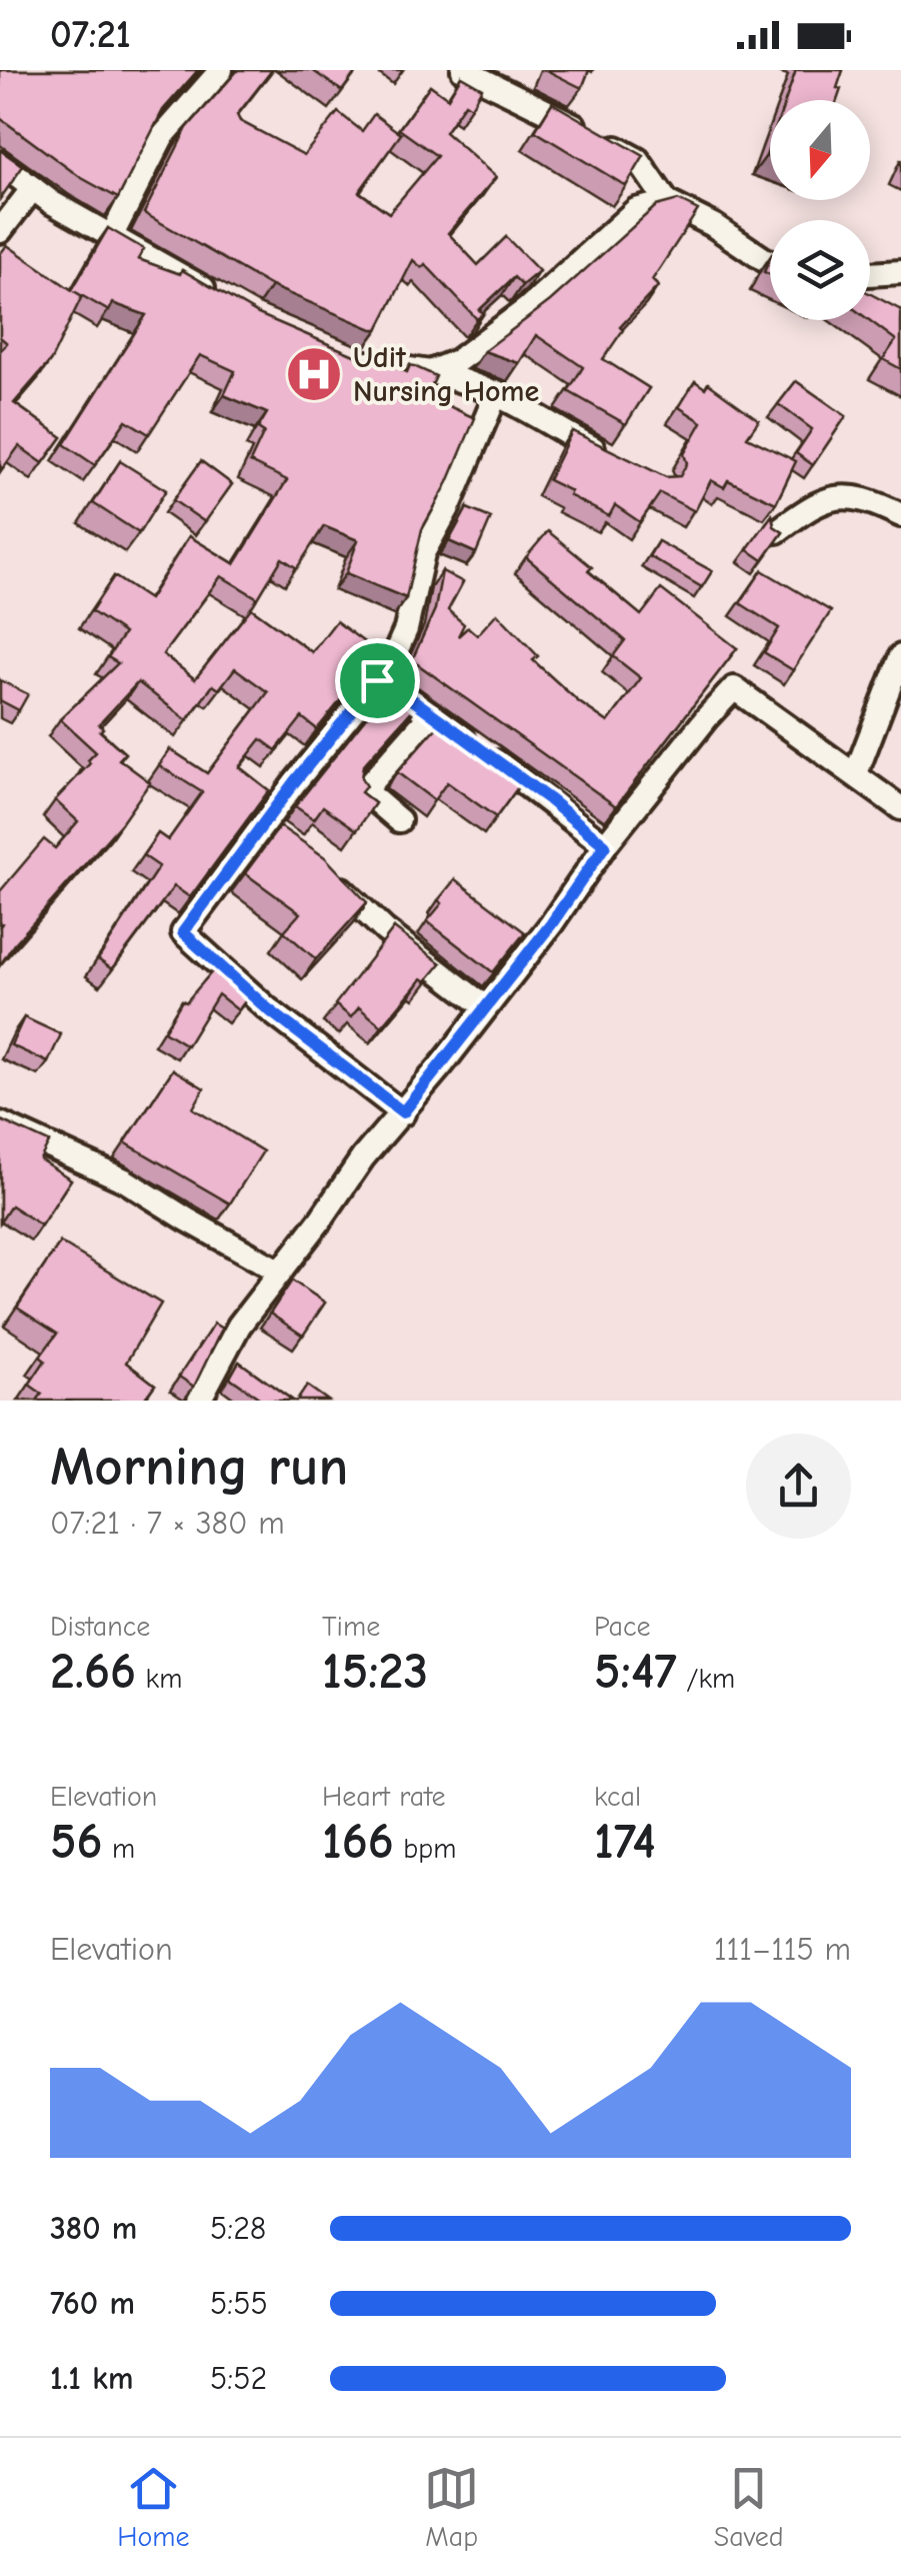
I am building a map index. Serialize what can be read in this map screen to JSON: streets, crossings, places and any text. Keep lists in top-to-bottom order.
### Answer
{
  "places": {
    "hospital": ["Udit Nursing Home"]
  },
  "north": "bottom",
  "page": {
    "status": "07:21",
    "heading": ["Morning run", "07:21 · 7 × 380 m"],
    "stats": [
      ["Distance", "2.66 km"],
      ["Time", "15:23"],
      ["Pace", "5:47 /km"],
      ["Elevation", "56 m"],
      ["Heart rate", "166 bpm"],
      ["kcal", "174"]
    ],
    "chart": ["Elevation", "111–115 m"],
    "list": [
      {
        "name": "380 m",
        "note": "5:28"
      },
      {
        "name": "760 m",
        "note": "5:55"
      },
      {
        "name": "1.1 km",
        "note": "5:52"
      }
    ],
    "tabs": ["Home", "Map", "Saved"]
  }
}
